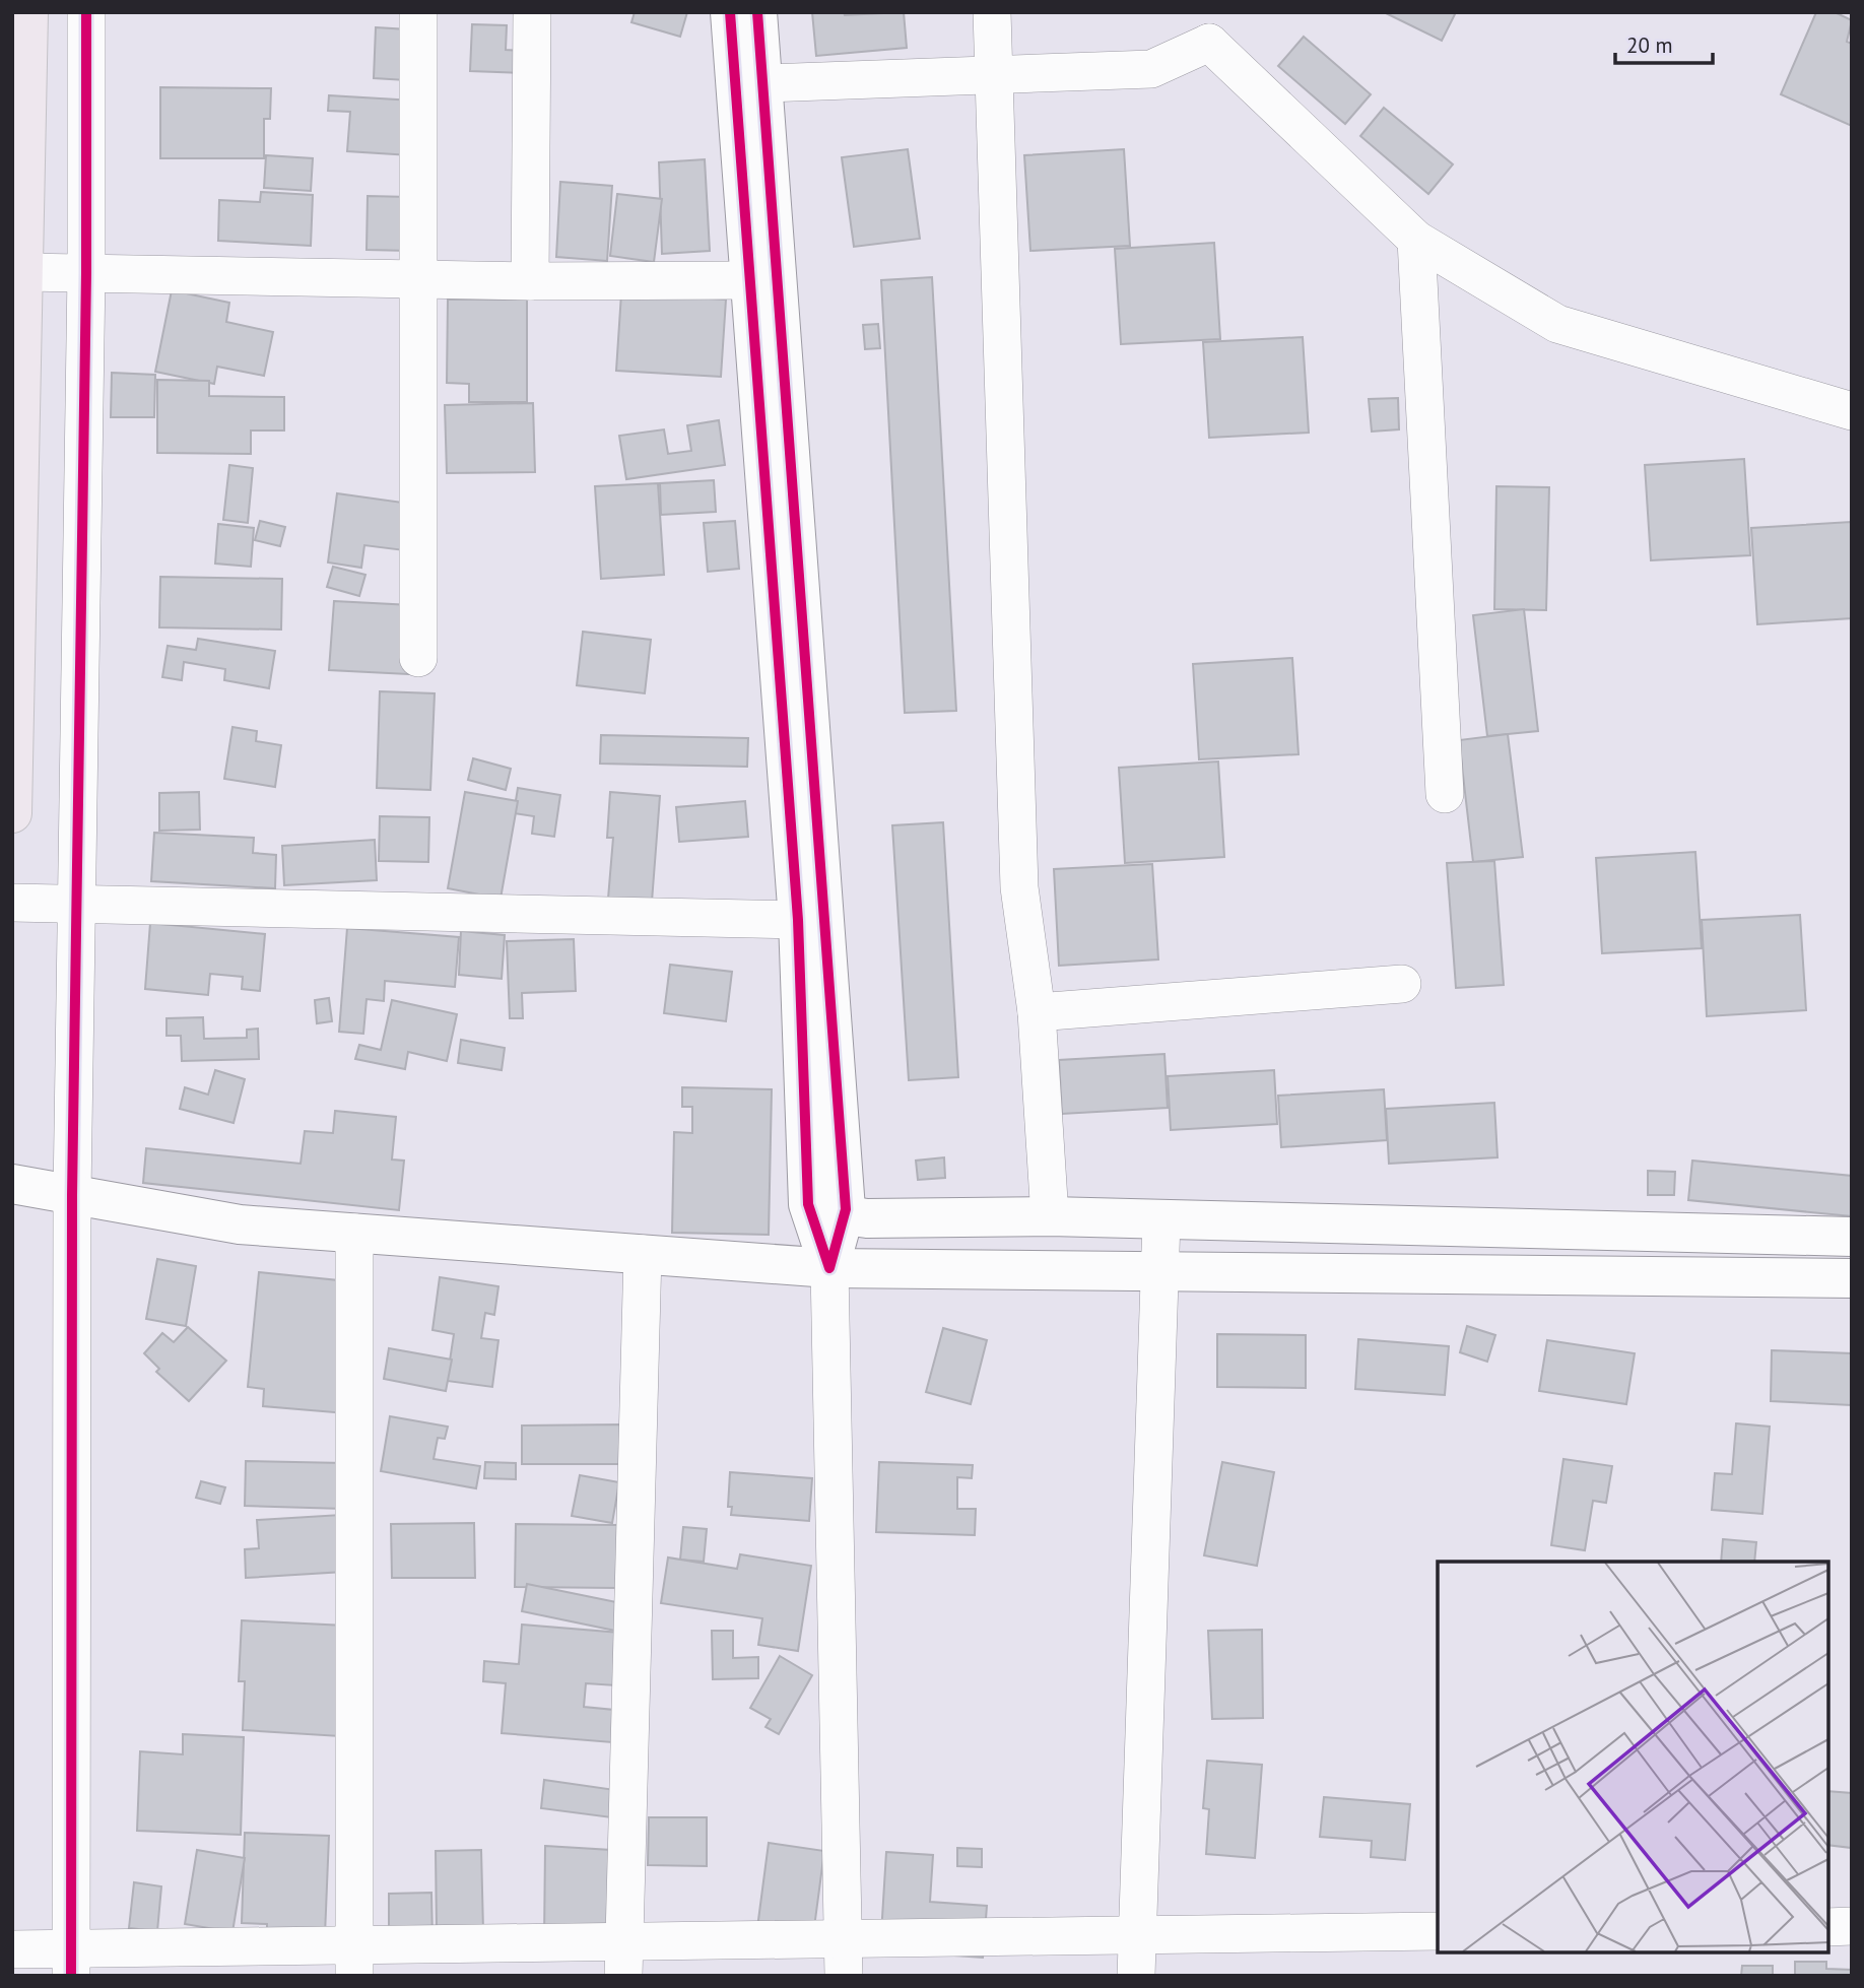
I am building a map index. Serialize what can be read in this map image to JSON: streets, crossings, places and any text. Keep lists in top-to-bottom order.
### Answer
{
  "scale_bar": "20 m"
}
